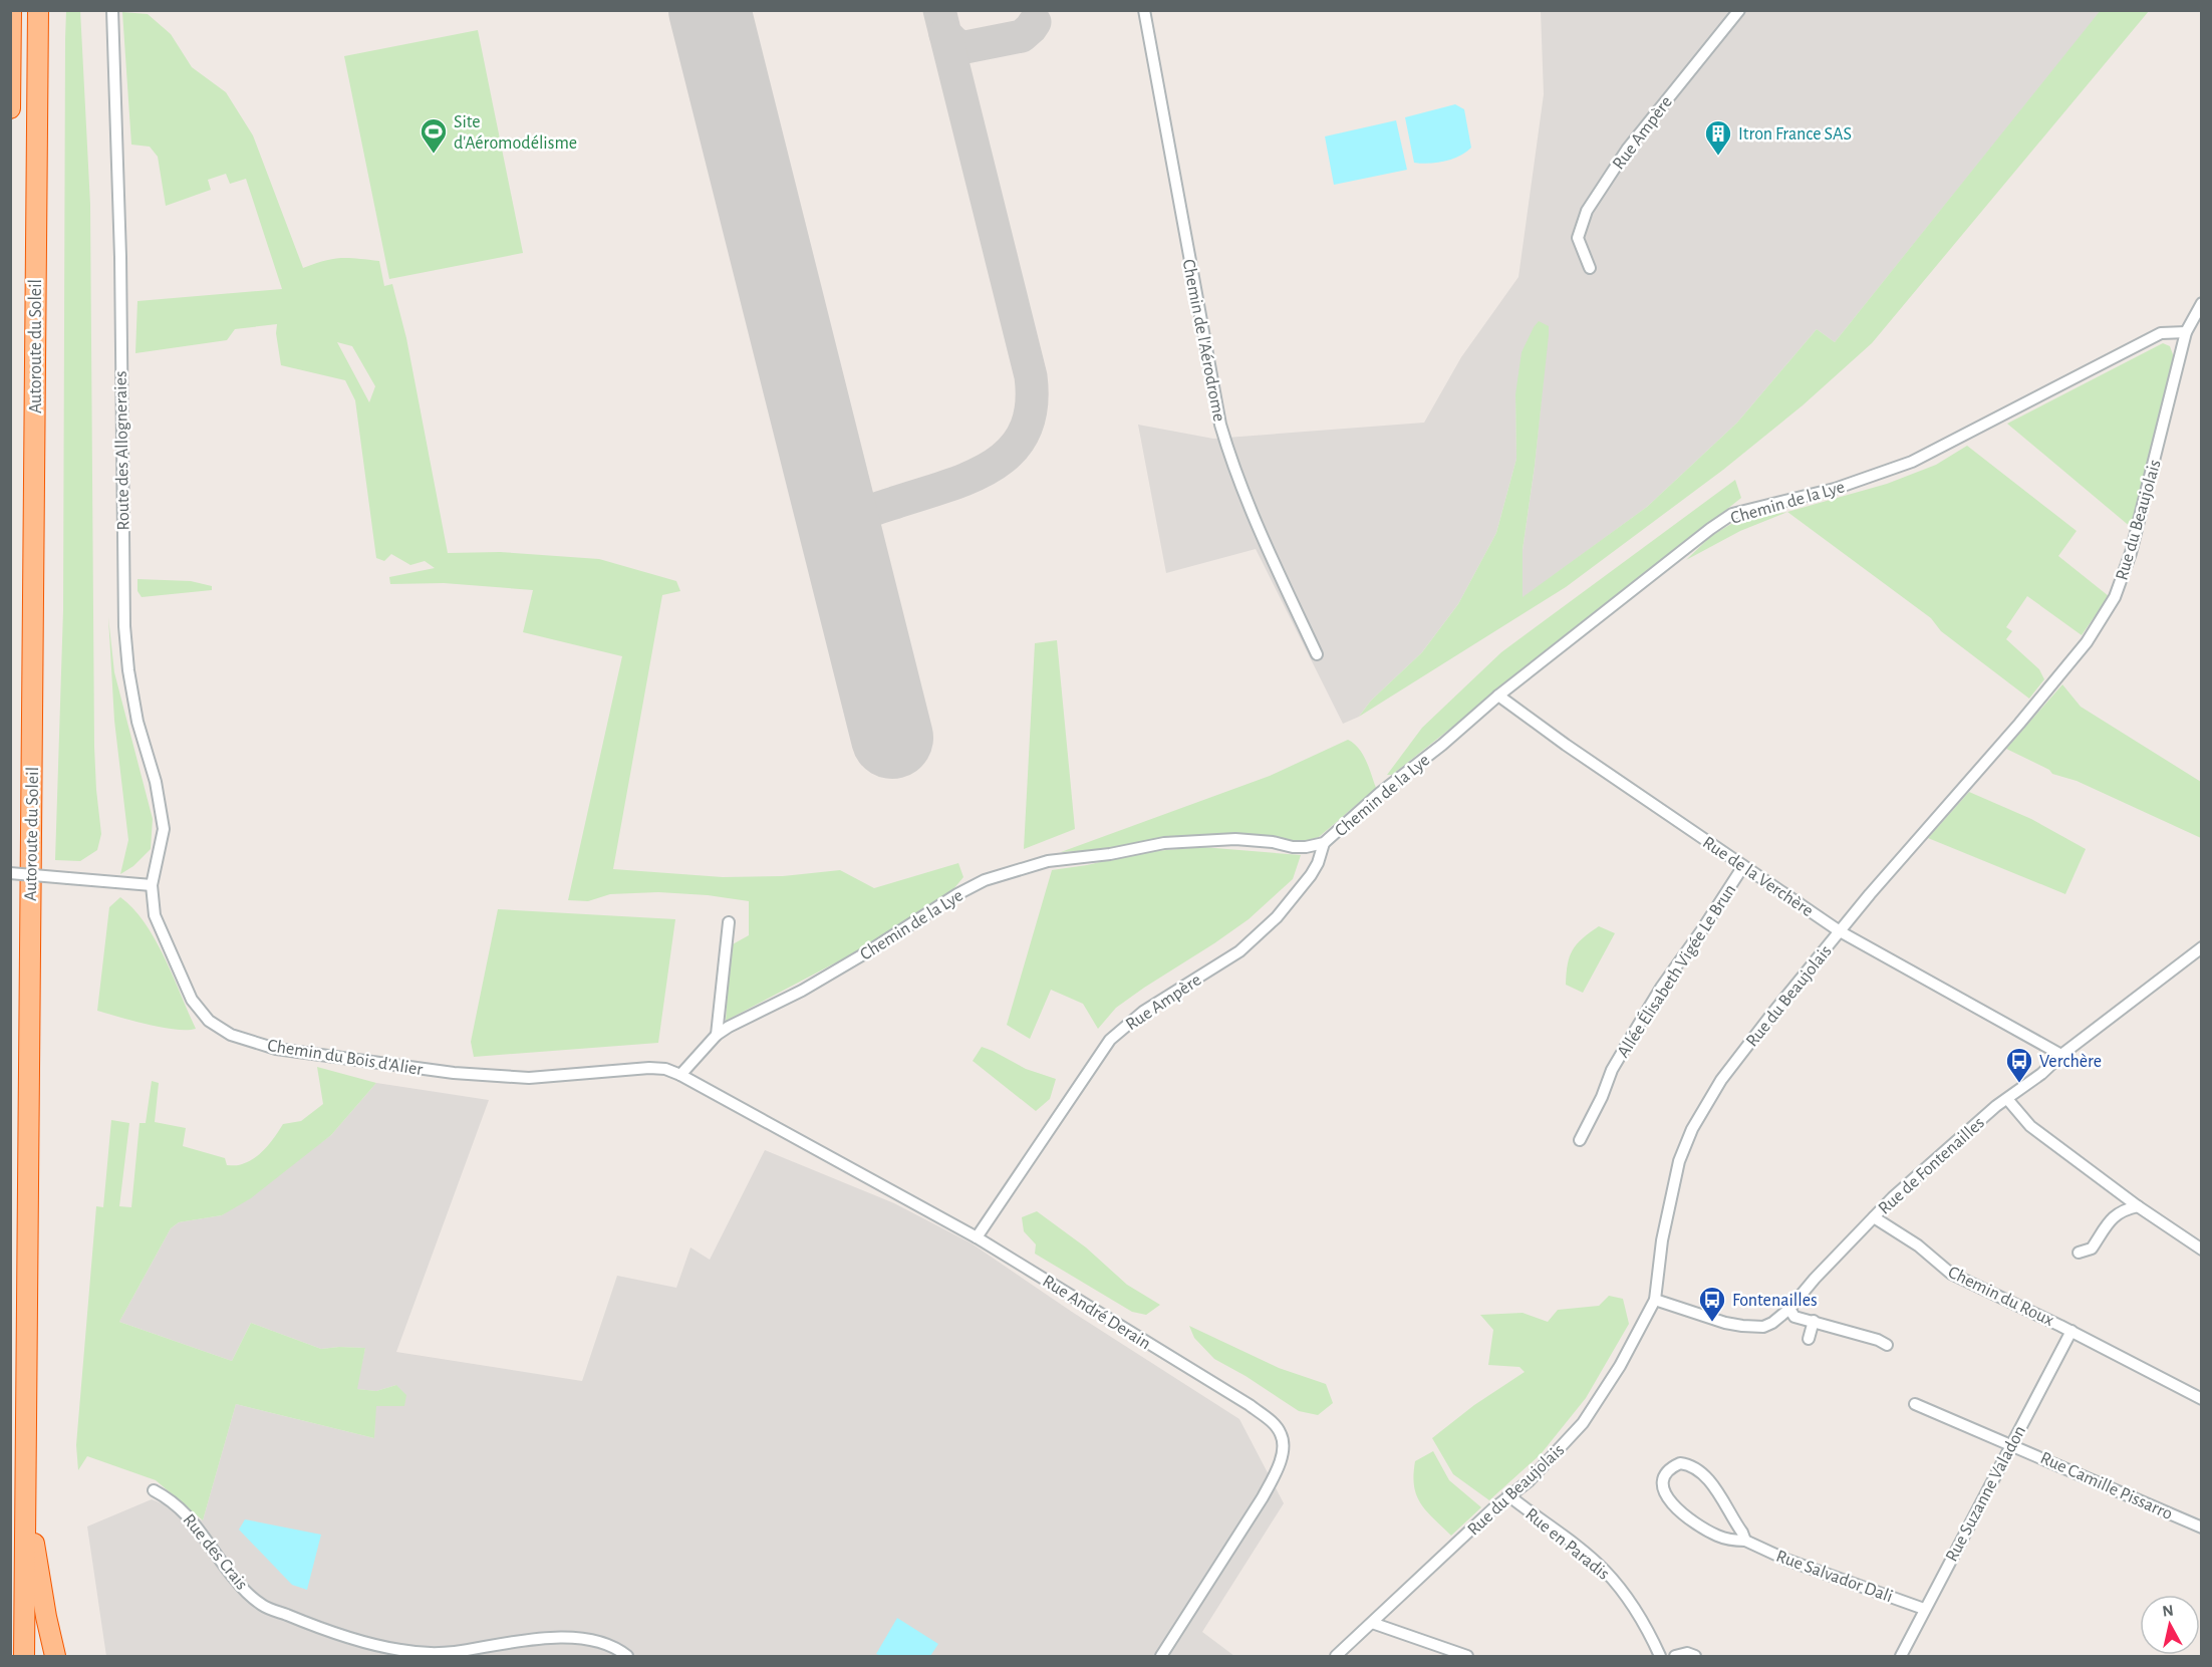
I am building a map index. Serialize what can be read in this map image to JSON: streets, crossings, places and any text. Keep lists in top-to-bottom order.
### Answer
{
  "streets": {
    "highway": ["Autoroute du Soleil"],
    "street": [
      "Rue Ampère",
      "Chemin de l'Aérodrome",
      "Route des Allogneraies",
      "Chemin de la Lye",
      "Rue du Beaujolais",
      "Rue de la Verchère",
      "Allée Élisabeth Vigée Le Brun",
      "Chemin du Bois d'Alier",
      "Rue de Fontenailles",
      "Chemin du Roux",
      "Rue André Derain",
      "Rue Camille Pissarro",
      "Rue Suzanne Valadon",
      "Rue en Paradis",
      "Rue des Crais",
      "Rue Salvador Dali"
    ]
  },
  "crossings": [
    ["Rue Ampère", "Chemin de la Lye"],
    ["Rue Ampère", "Rue André Derain"],
    ["Route des Allogneraies", "Chemin du Bois d'Alier"],
    ["Chemin de la Lye", "Rue du Beaujolais"],
    ["Chemin de la Lye", "Rue de la Verchère"],
    ["Chemin de la Lye", "Chemin du Bois d'Alier"],
    ["Chemin de la Lye", "Rue André Derain"],
    ["Rue du Beaujolais", "Rue de la Verchère"],
    ["Rue du Beaujolais", "Rue de Fontenailles"],
    ["Rue du Beaujolais", "Rue en Paradis"],
    ["Rue de la Verchère", "Allée Élisabeth Vigée Le Brun"],
    ["Rue de la Verchère", "Rue de Fontenailles"],
    ["Chemin du Bois d'Alier", "Rue André Derain"],
    ["Rue de Fontenailles", "Chemin du Roux"],
    ["Chemin du Roux", "Rue Suzanne Valadon"],
    ["Rue Camille Pissarro", "Rue Suzanne Valadon"],
    ["Rue Suzanne Valadon", "Rue Salvador Dali"]
  ],
  "places": {
    "sports": ["Site d'Aéromodélisme"],
    "building": ["Itron France SAS"],
    "bus stop": ["Verchère", "Fontenailles"]
  },
  "north": "top"
}
